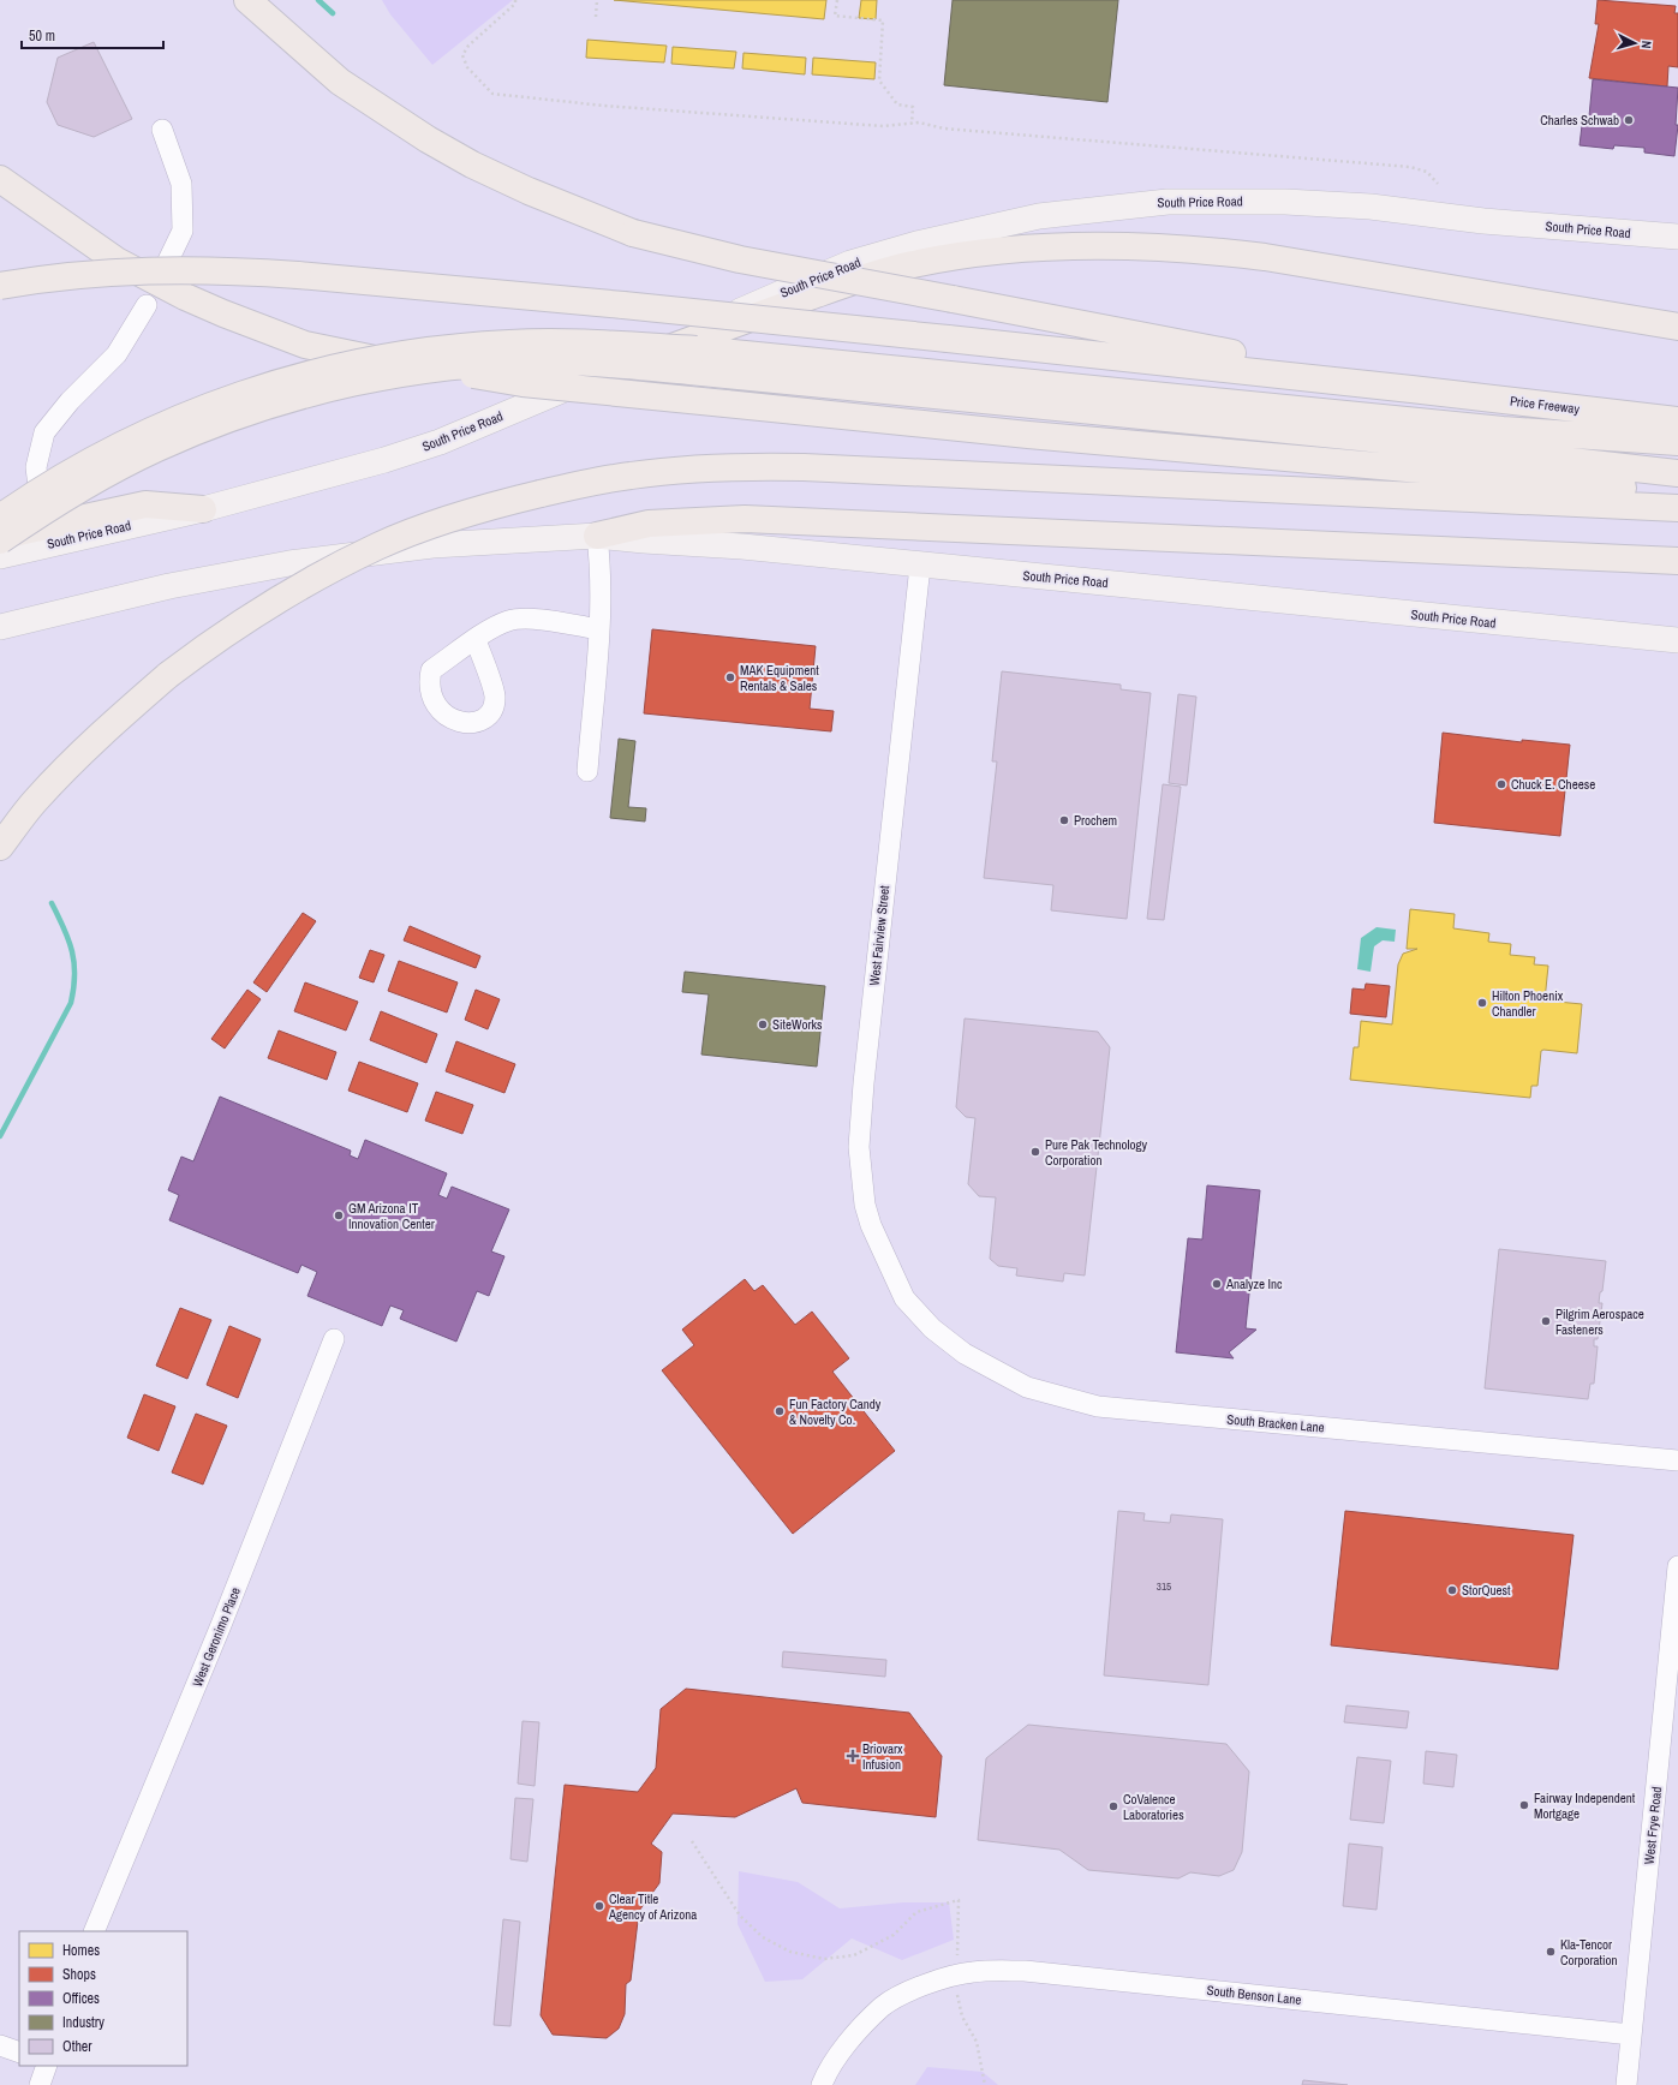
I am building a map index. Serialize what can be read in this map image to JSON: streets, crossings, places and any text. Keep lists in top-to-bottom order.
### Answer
{
  "streets": {
    "highway": ["Price Freeway"],
    "main road": ["South Price Road"],
    "street": [
      "West Fairview Street",
      "South Bracken Lane",
      "West Geronimo Place",
      "West Frye Road",
      "South Benson Lane"
    ]
  },
  "crossings": [
    ["South Price Road", "West Fairview Street"],
    ["West Fairview Street", "South Bracken Lane"],
    ["West Frye Road", "South Benson Lane"]
  ],
  "places": {
    "other": [
      "Charles Schwab",
      "MAK Equipment Rentals & Sales",
      "Chuck E. Cheese",
      "Prochem",
      "Hilton Phoenix Chandler",
      "SiteWorks",
      "Pure Pak Technology Corporation",
      "GM Arizona IT Innovation Center",
      "Analyze Inc",
      "Pilgrim Aerospace Fasteners",
      "Fun Factory Candy & Novelty Co.",
      "StorQuest",
      "Fairway Independent Mortgage",
      "CoValence Laboratories",
      "Clear Title Agency of Arizona",
      "Kla-Tencor Corporation"
    ],
    "health": ["Briovarx Infusion"]
  },
  "house_numbers": ["315"],
  "legend": [
    "Homes",
    "Shops",
    "Offices",
    "Industry",
    "Other"
  ],
  "scale_bar": "50 m",
  "north": "right"
}
